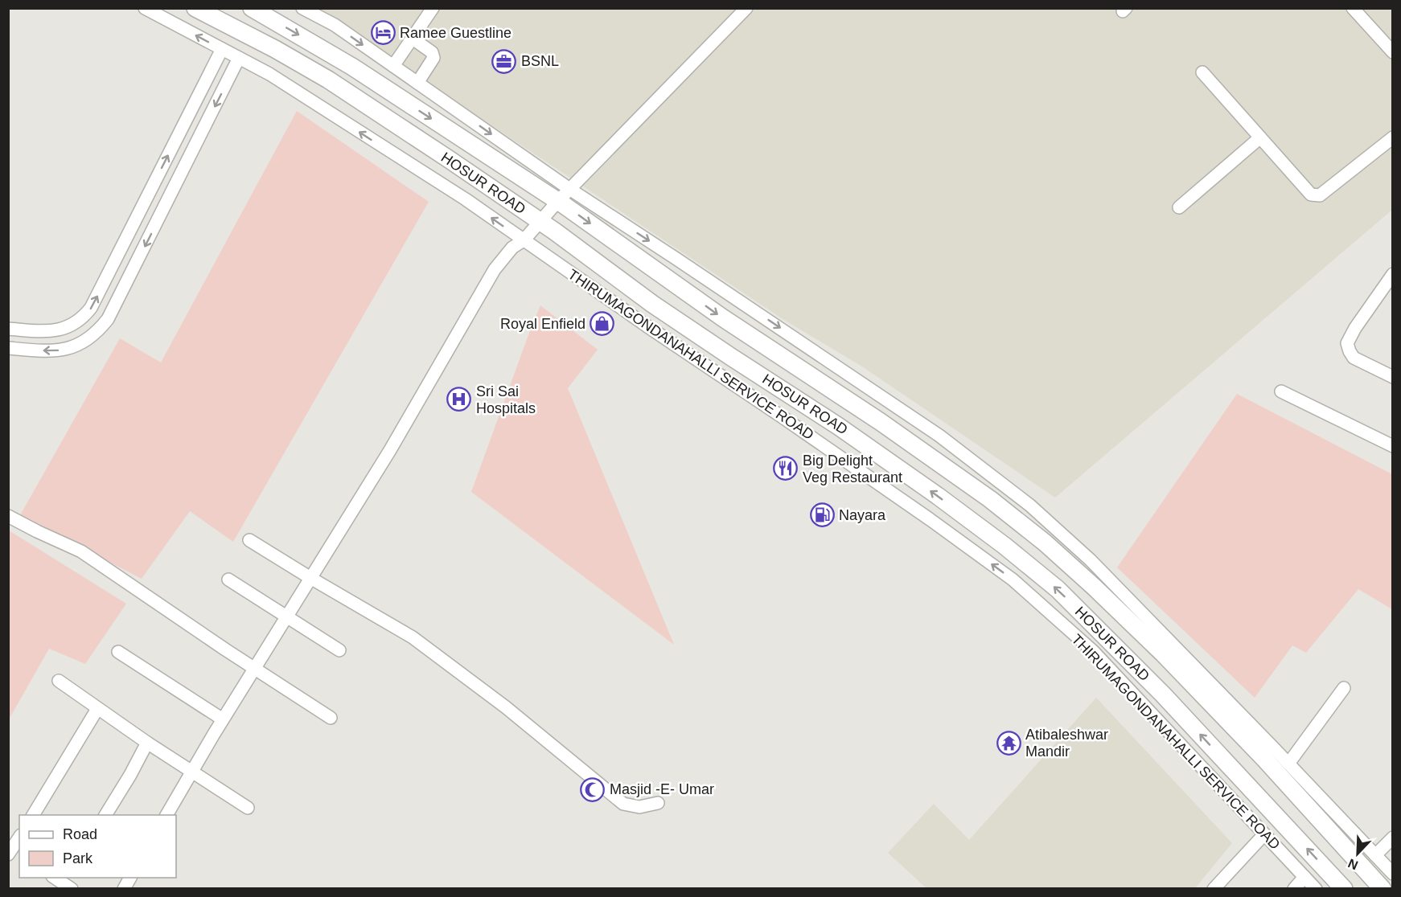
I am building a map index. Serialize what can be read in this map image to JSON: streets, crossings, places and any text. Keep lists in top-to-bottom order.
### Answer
{
  "streets": {
    "highway": ["HOSUR ROAD"],
    "street": ["THIRUMAGONDANAHALLI SERVICE ROAD"]
  },
  "places": {
    "hotel": ["Ramee Guestline"],
    "office": ["BSNL"],
    "shop": ["Royal Enfield"],
    "hospital": ["Sri Sai Hospitals"],
    "restaurant": ["Big Delight Veg Restaurant"],
    "fuel station": ["Nayara"],
    "temple": ["Atibaleshwar Mandir"],
    "mosque": ["Masjid -E- Umar"]
  },
  "legend": ["Road", "Park"],
  "north": "bottom left"
}
